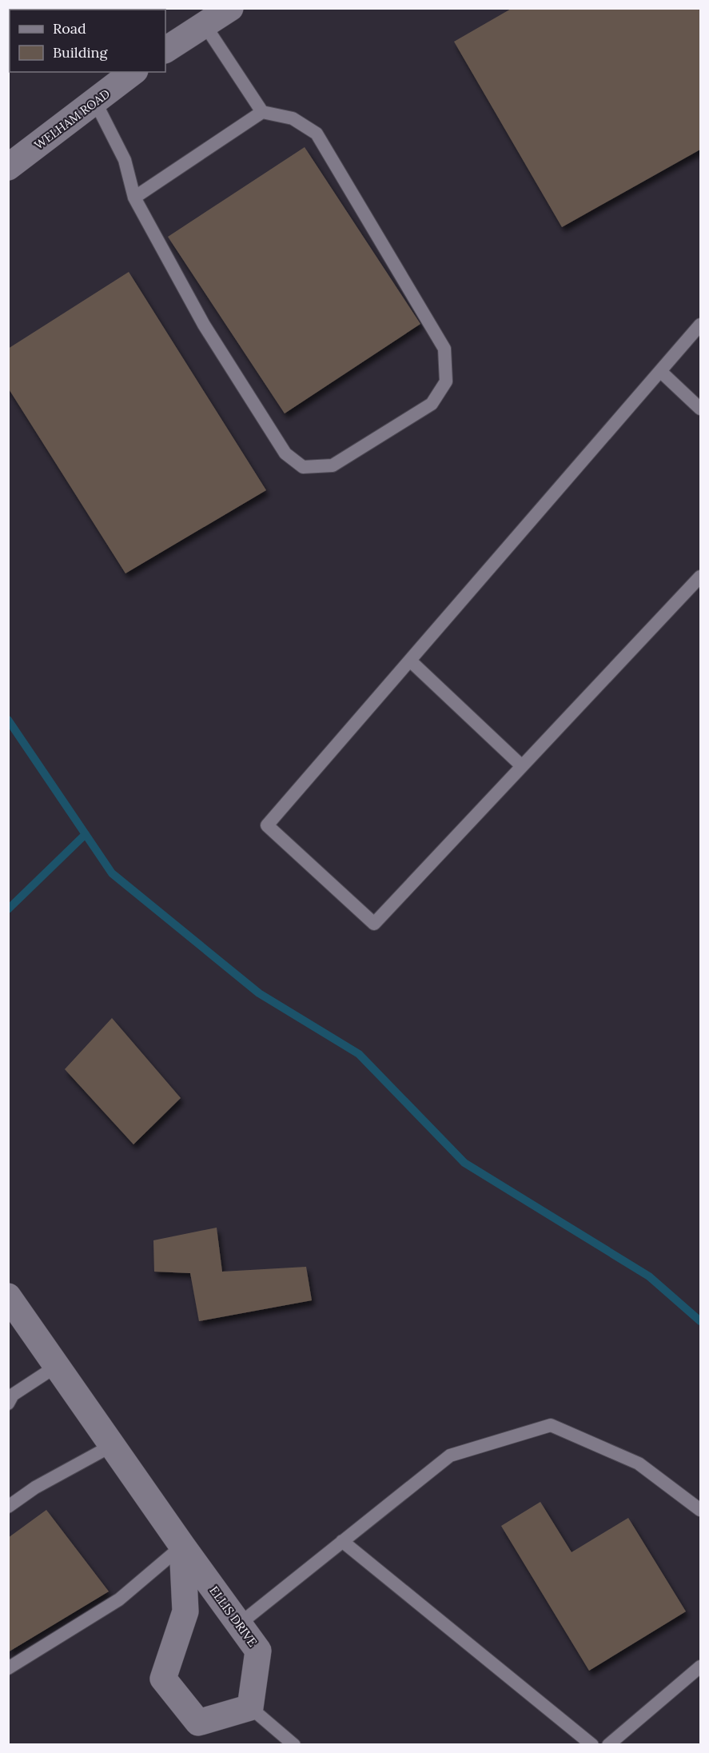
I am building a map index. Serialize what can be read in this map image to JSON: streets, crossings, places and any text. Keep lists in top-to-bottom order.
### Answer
{
  "streets": {
    "street": ["WELHAM ROAD", "ELLIS DRIVE"]
  },
  "legend": ["Road", "Building"]
}
